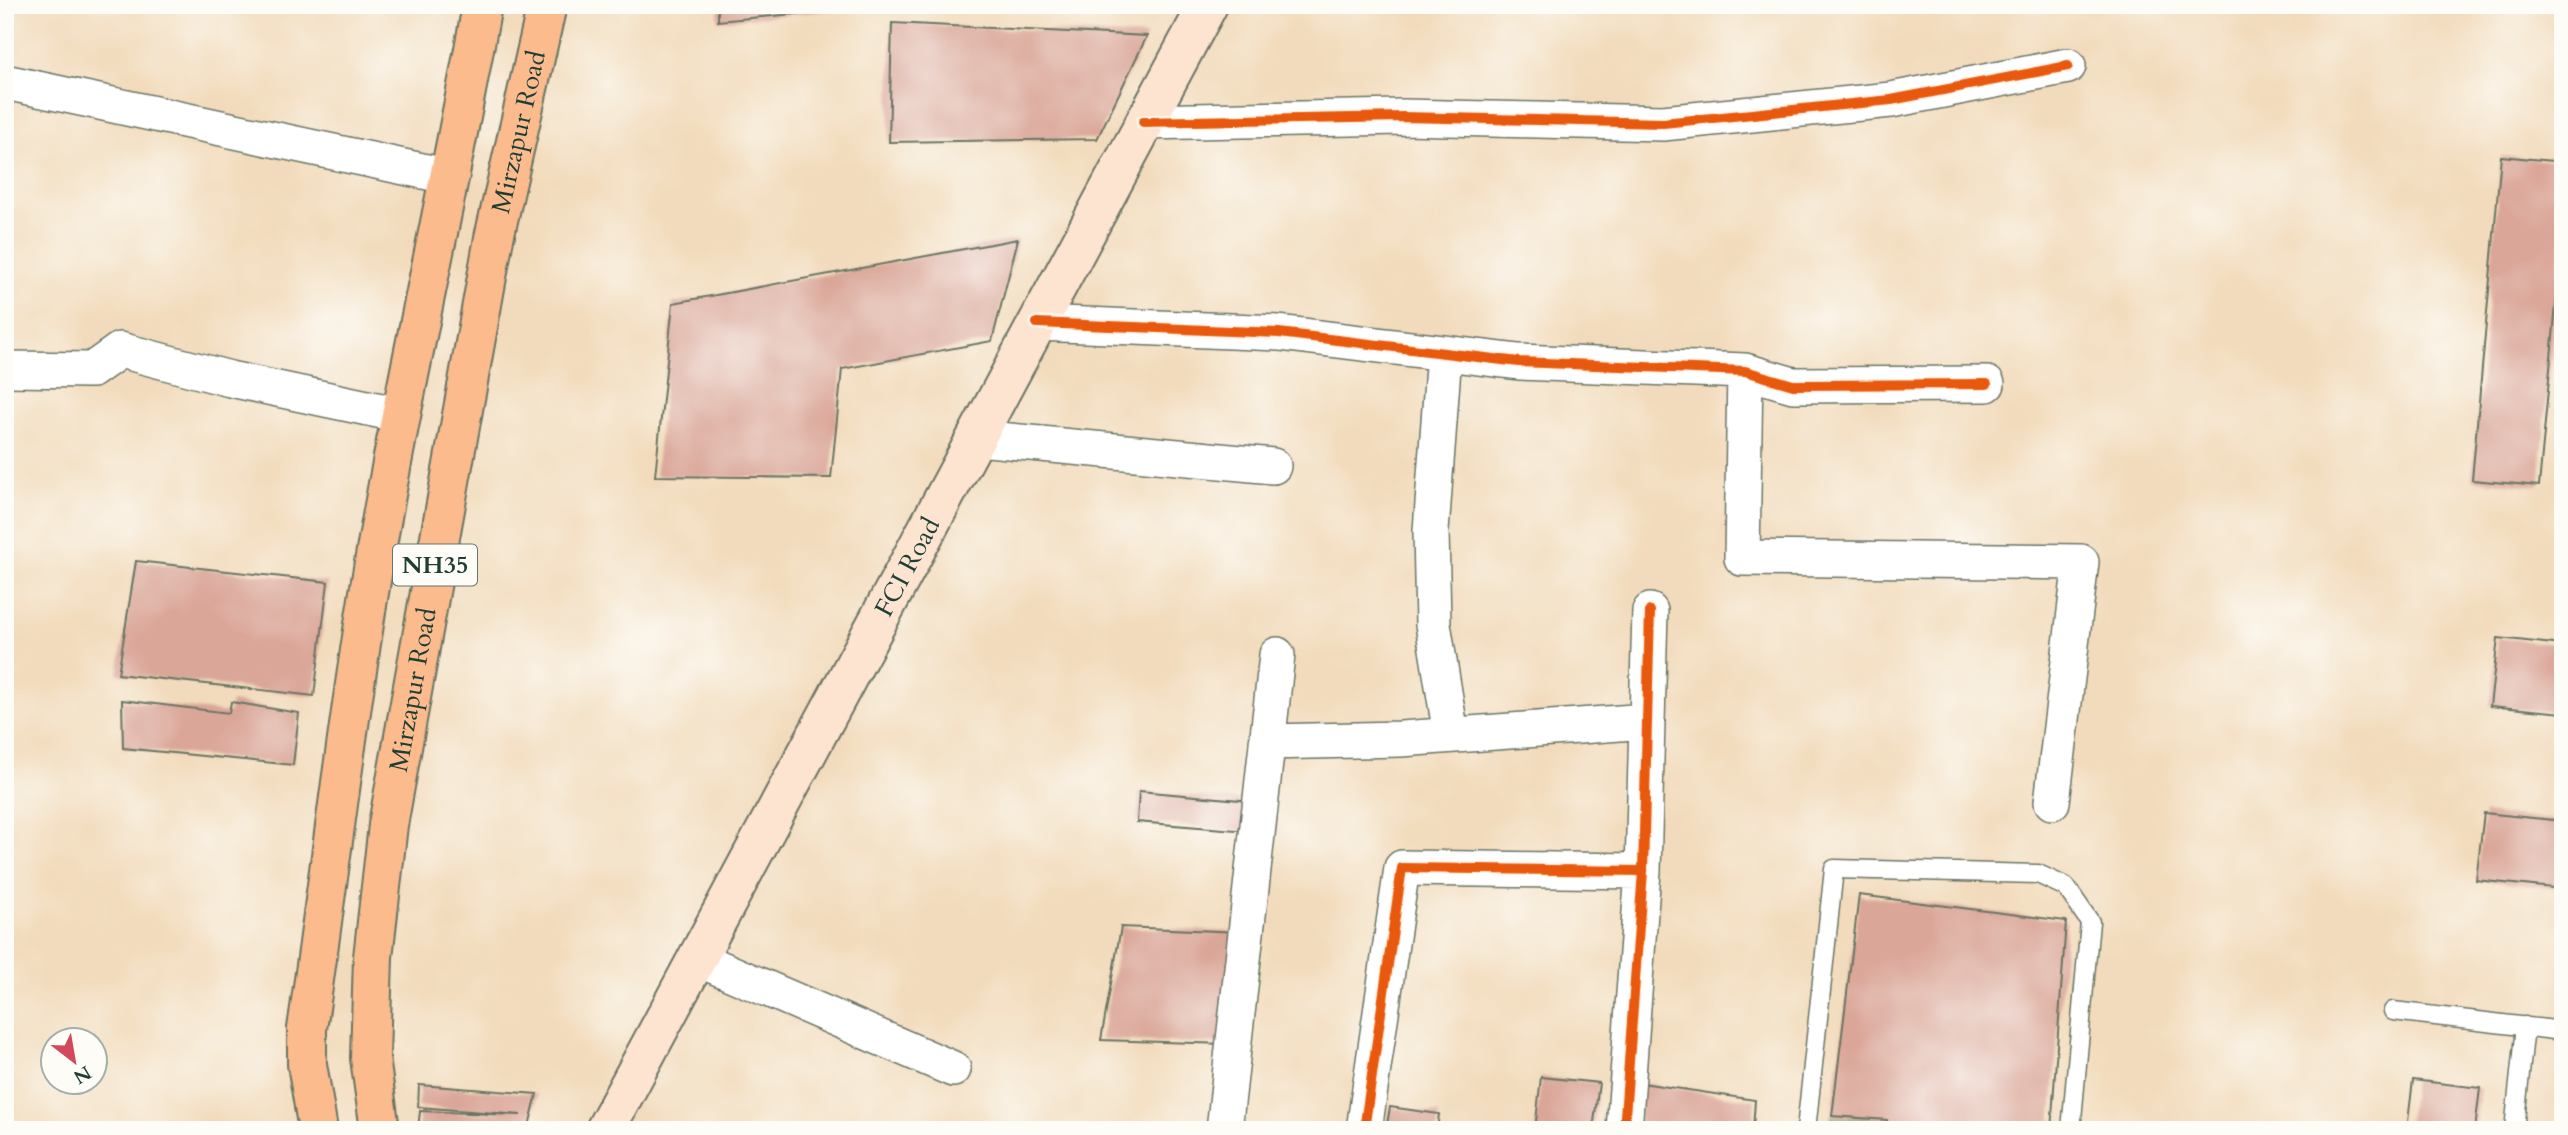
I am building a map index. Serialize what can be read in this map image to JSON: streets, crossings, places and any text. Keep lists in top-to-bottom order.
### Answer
{
  "streets": {
    "highway": ["Mirzapur Road", "NH35"],
    "main road": ["FCI Road"]
  },
  "north": "bottom right"
}
